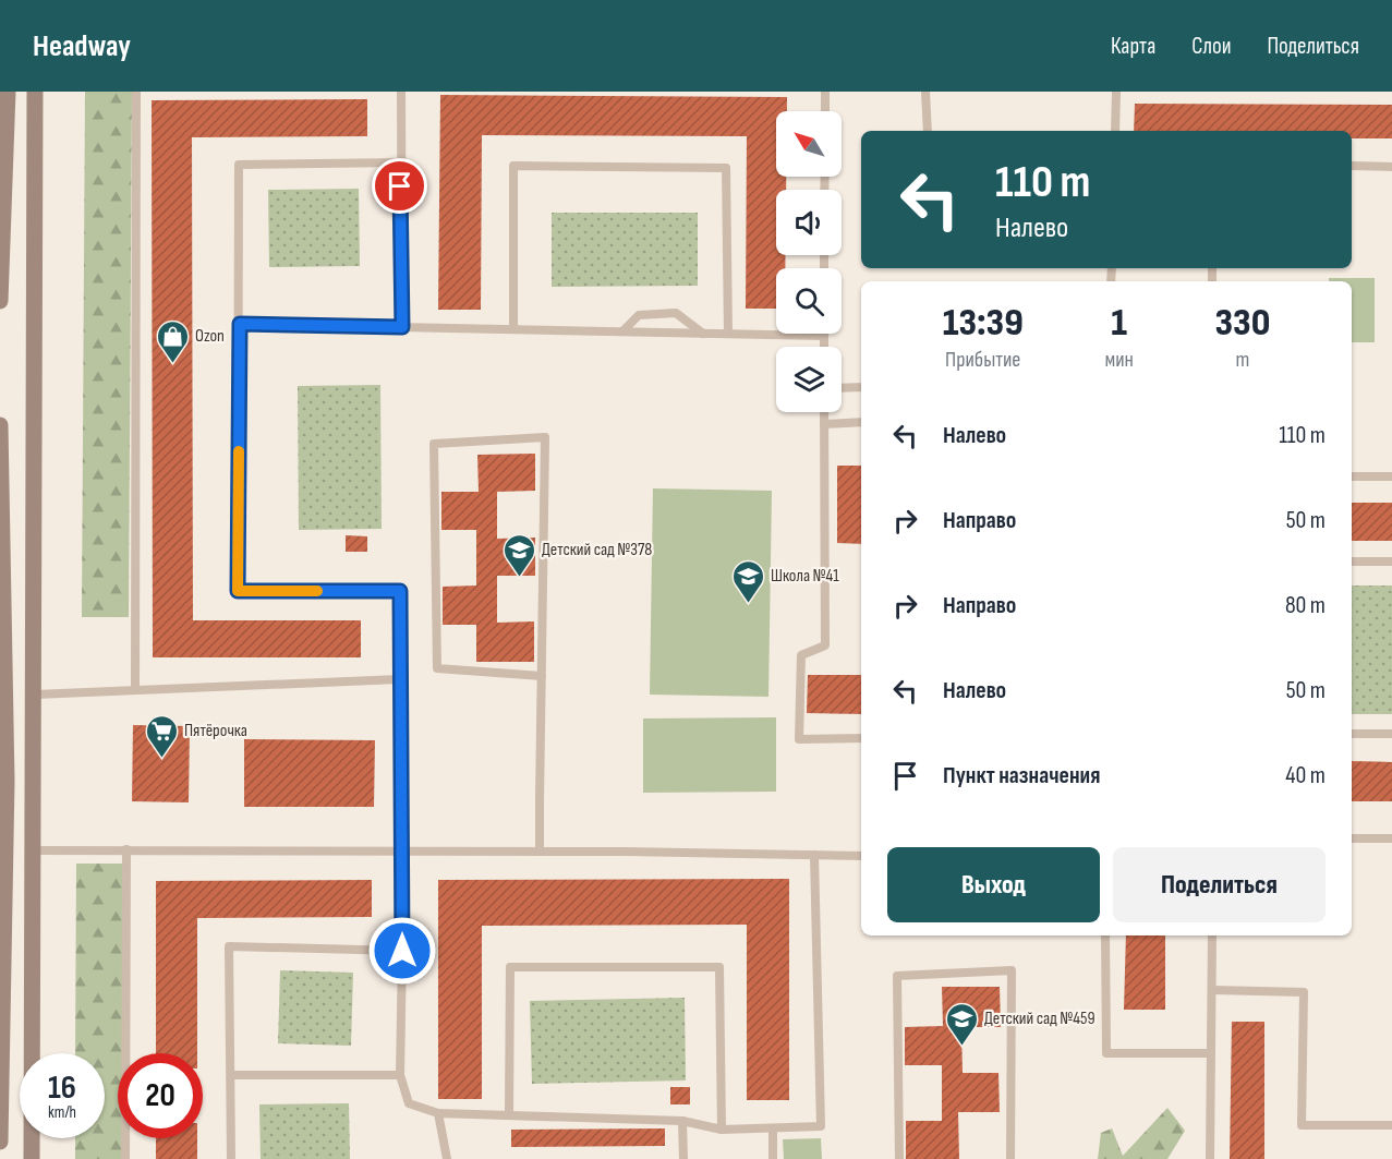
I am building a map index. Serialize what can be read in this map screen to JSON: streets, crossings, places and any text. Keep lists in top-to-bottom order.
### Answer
{
  "places": {
    "shop": ["Ozon"],
    "school or university": ["Детский сад №378", "Школа №41", "Детский сад №459"],
    "supermarket": ["Пятёрочка"]
  },
  "north": "top left",
  "page": {
    "header": "Headway",
    "nav": ["Карта", "Слои", "Поделиться"],
    "turn": ["110 m", "Налево"],
    "eta": [
      "13:39",
      "Прибытие",
      "1",
      "мин",
      "330",
      "m"
    ],
    "list": [
      {
        "name": "Налево",
        "value": "110 m"
      },
      {
        "name": "Направо",
        "value": "50 m"
      },
      {
        "name": "Направо",
        "value": "80 m"
      },
      {
        "name": "Налево",
        "value": "50 m"
      },
      {
        "name": "Пункт назначения",
        "value": "40 m"
      }
    ],
    "buttons": ["Выход", "Поделиться"],
    "speed": "16 km/h",
    "limit": "20"
  }
}
